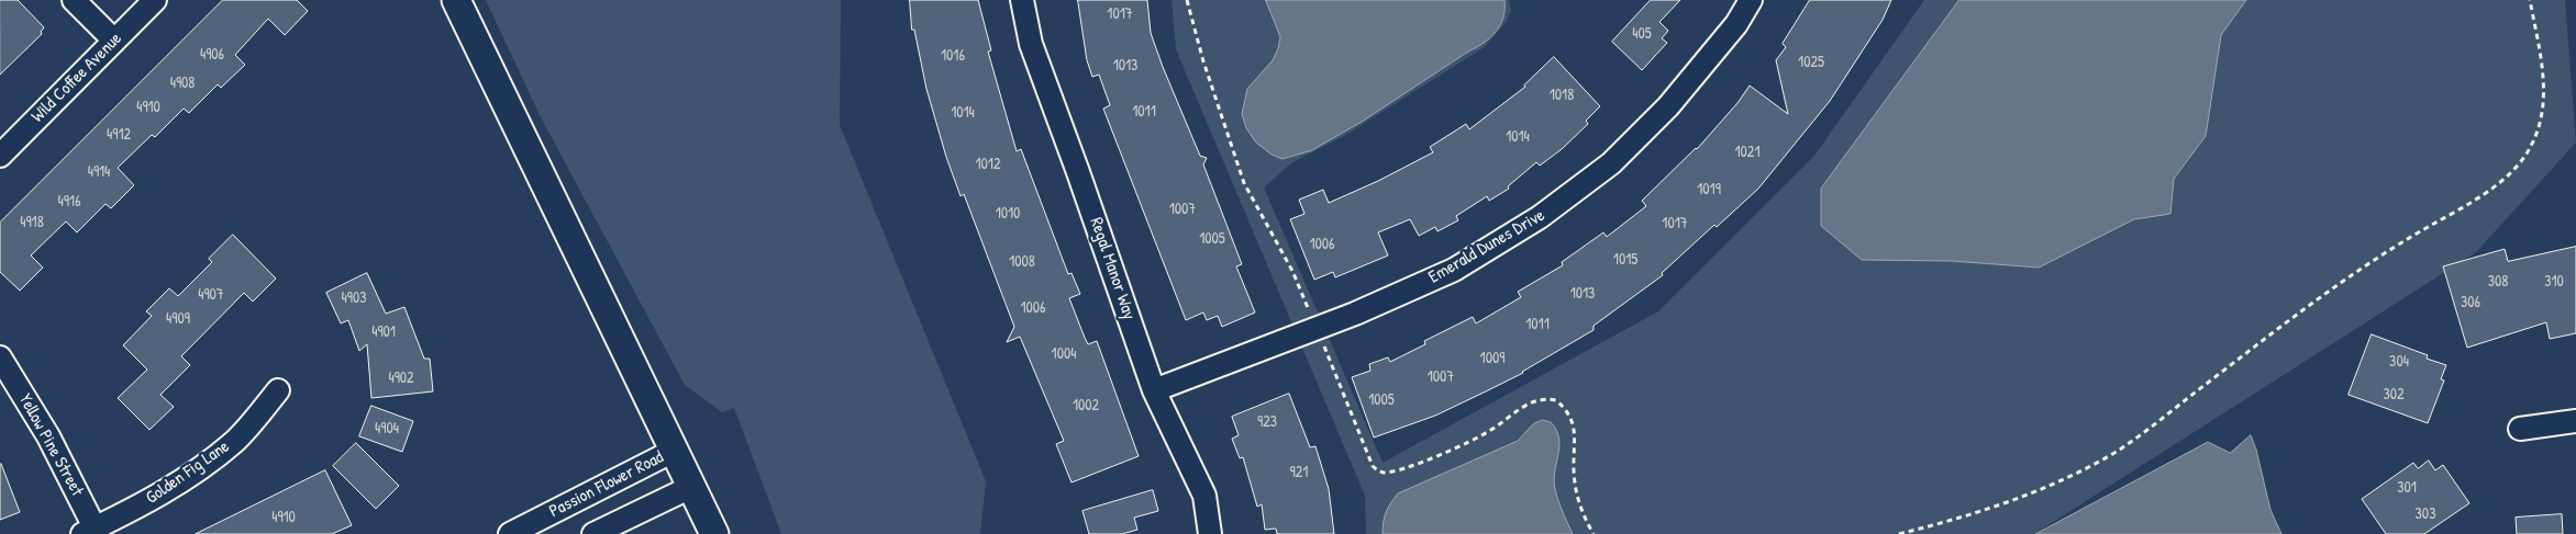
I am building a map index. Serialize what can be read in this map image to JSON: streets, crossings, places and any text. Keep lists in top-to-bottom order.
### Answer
{
  "streets": {
    "street": [
      "Wild Coffee Avenue",
      "Emerald Dunes Drive",
      "Regal Manor Way",
      "Yellow Pine Street",
      "Golden Fig Lane",
      "Passion Flower Road"
    ]
  },
  "crossings": [
    ["Emerald Dunes Drive", "Regal Manor Way"],
    ["Yellow Pine Street", "Golden Fig Lane"]
  ],
  "house_numbers": [
    "1017",
    "405",
    "4906",
    "1016",
    "1025",
    "1013",
    "4908",
    "1018",
    "4910",
    "1011",
    "1014",
    "4912",
    "1014",
    "1021",
    "1012",
    "4914",
    "1019",
    "4916",
    "1007",
    "1010",
    "4918",
    "1017",
    "1005",
    "1006",
    "1015",
    "1008",
    "308",
    "310",
    "1013",
    "4907",
    "4903",
    "306",
    "1006",
    "4909",
    "1011",
    "4901",
    "1004",
    "1009",
    "304",
    "1007",
    "4902",
    "302",
    "1005",
    "1002",
    "923",
    "4904",
    "921",
    "301",
    "303",
    "4910"
  ]
}
